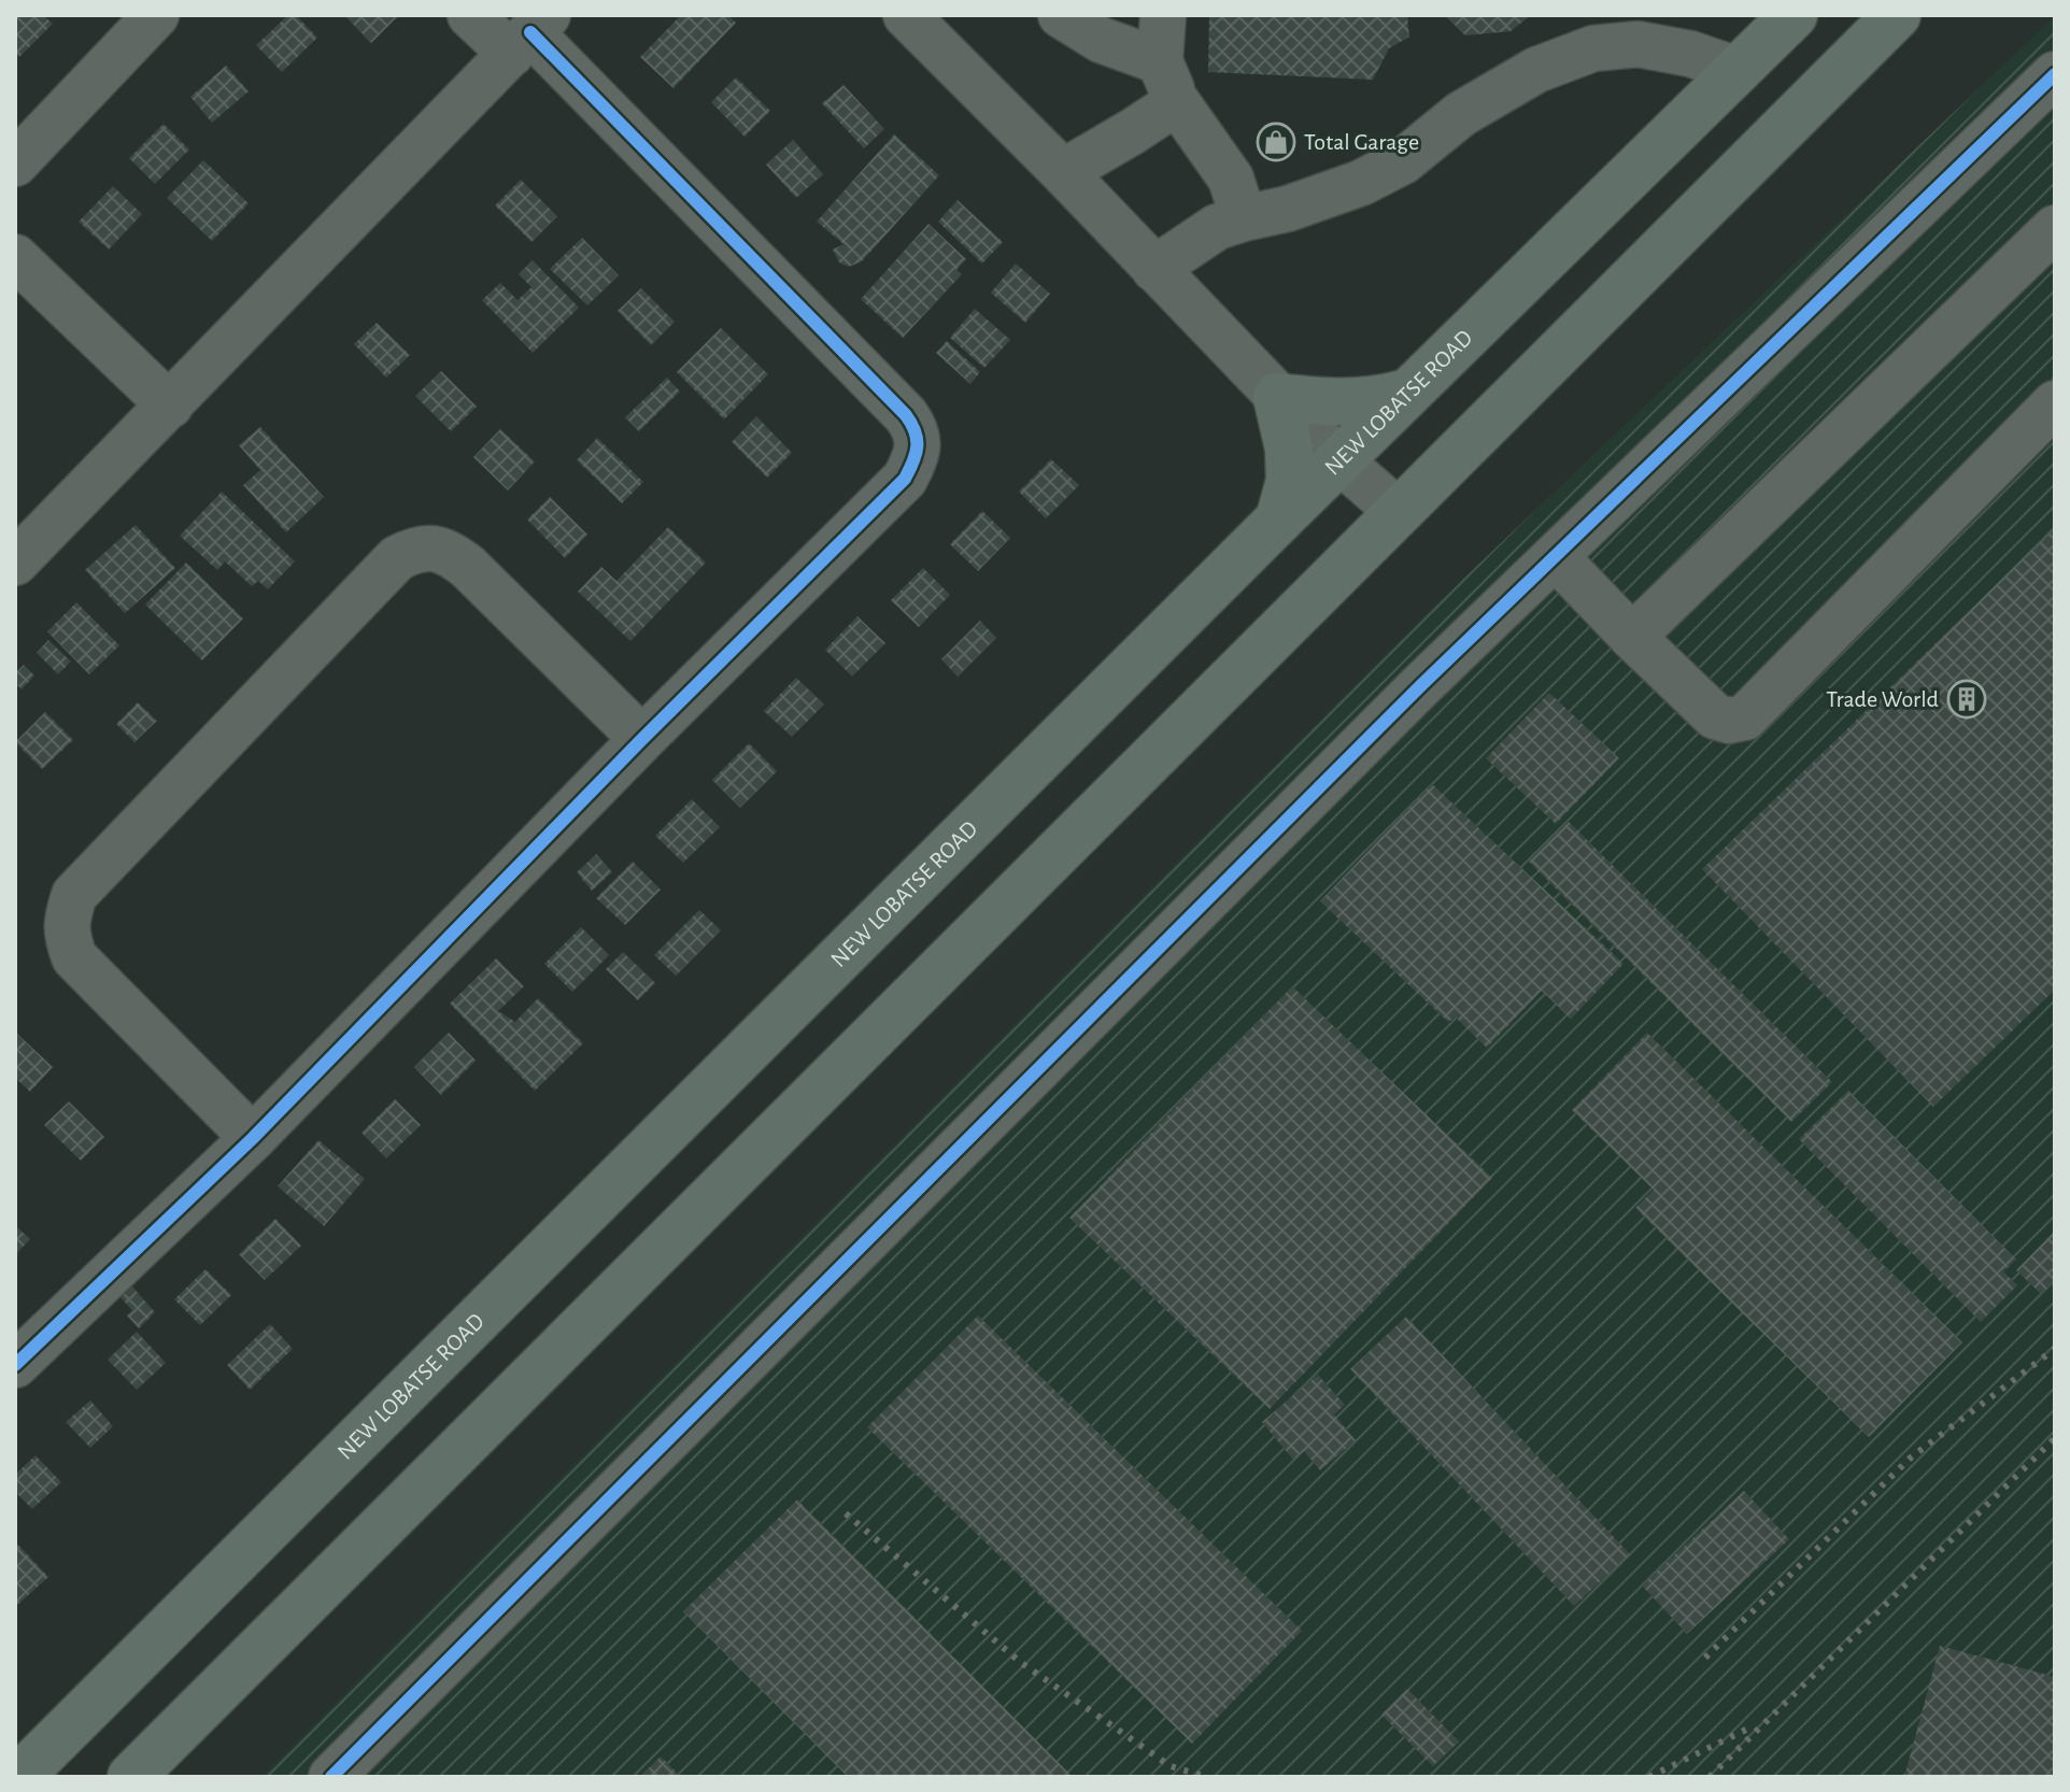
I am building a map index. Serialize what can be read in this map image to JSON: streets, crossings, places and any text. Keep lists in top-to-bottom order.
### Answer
{
  "streets": {
    "main road": ["NEW LOBATSE ROAD"]
  },
  "places": {
    "shop": ["Total Garage"],
    "building": ["Trade World"]
  }
}
